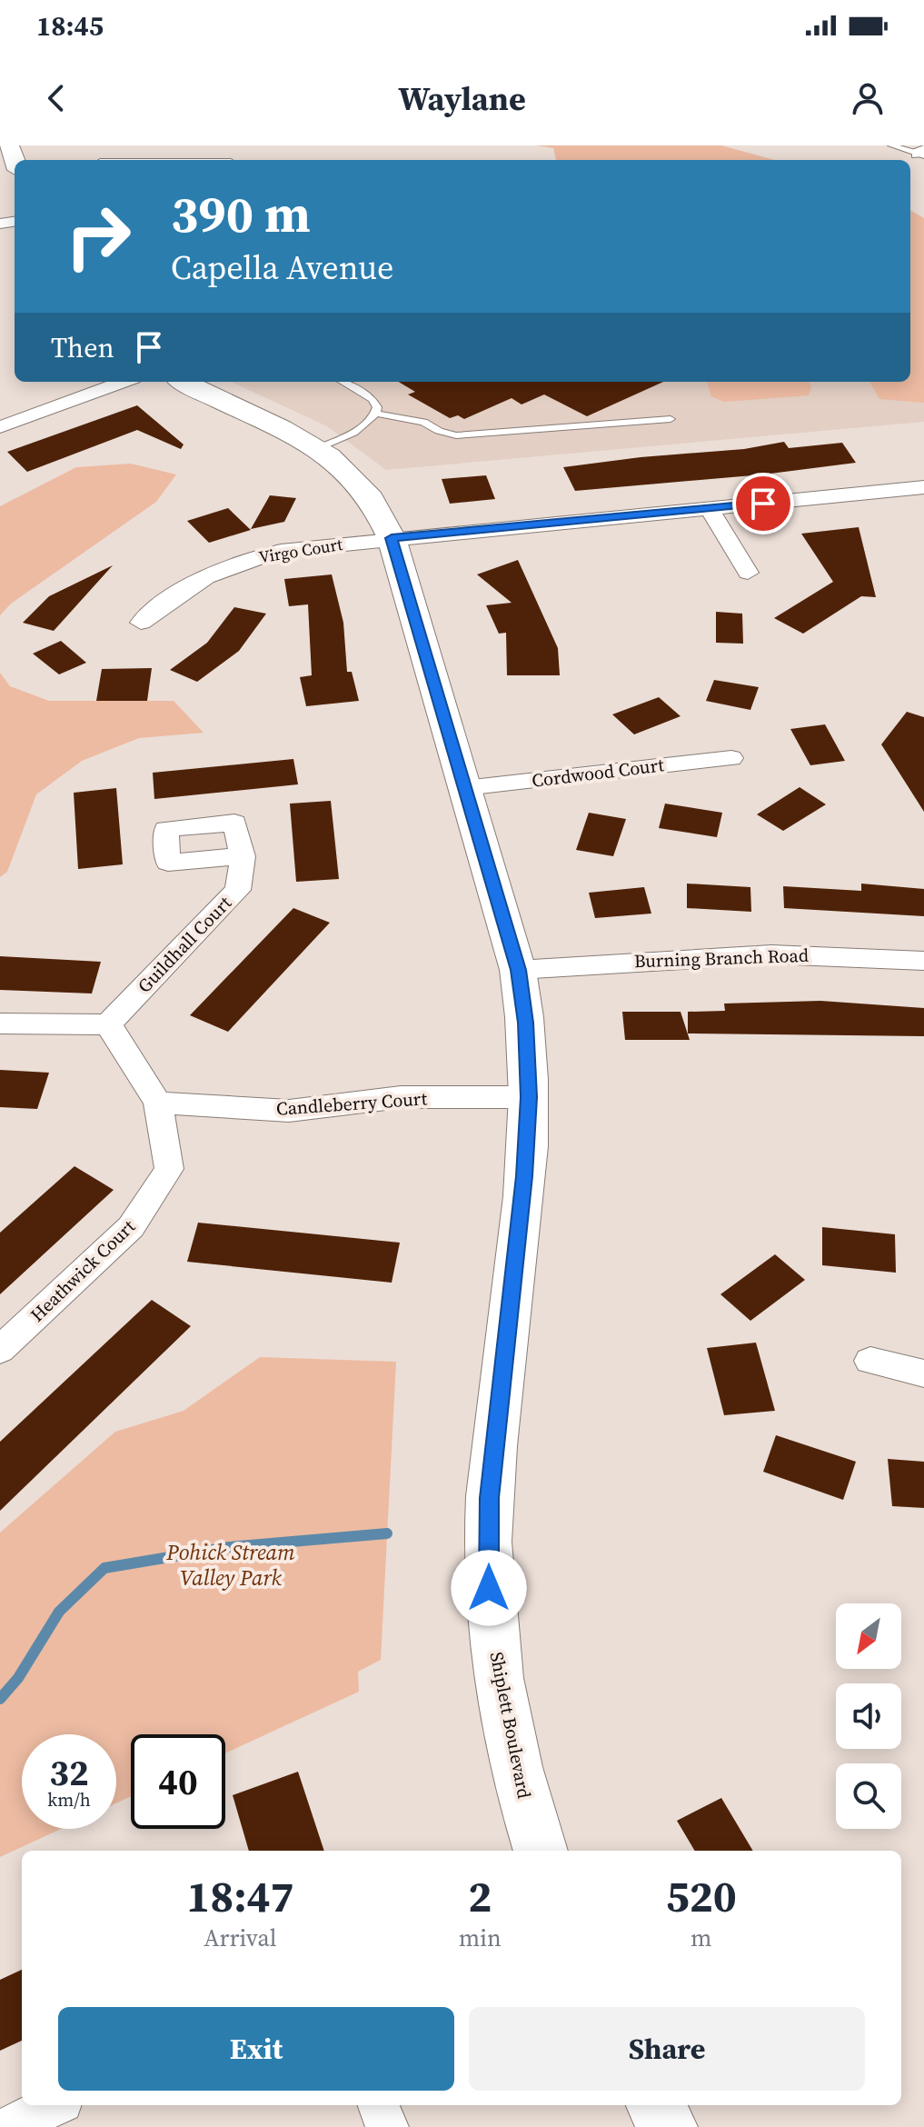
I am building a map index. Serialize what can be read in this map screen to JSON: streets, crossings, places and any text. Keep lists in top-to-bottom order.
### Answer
{
  "streets": {
    "street": [
      "Virgo Court",
      "Cordwood Court",
      "Guildhall Court",
      "Burning Branch Road",
      "Candleberry Court",
      "Heathwick Court",
      "Shiplett Boulevard"
    ]
  },
  "crossings": [
    ["Virgo Court", "Shiplett Boulevard"],
    ["Cordwood Court", "Shiplett Boulevard"],
    ["Burning Branch Road", "Shiplett Boulevard"],
    ["Candleberry Court", "Heathwick Court"],
    ["Candleberry Court", "Shiplett Boulevard"]
  ],
  "parks": ["Pohick Stream Valley Park"],
  "north": "bottom left",
  "page": {
    "status": "18:45",
    "header": "Waylane",
    "turn": ["390 m", "Capella Avenue"],
    "then": "Then",
    "speed": "32 km/h",
    "limit": "40",
    "eta": [
      "18:47",
      "Arrival",
      "2",
      "min",
      "520",
      "m"
    ],
    "buttons": ["Exit", "Share"]
  }
}
